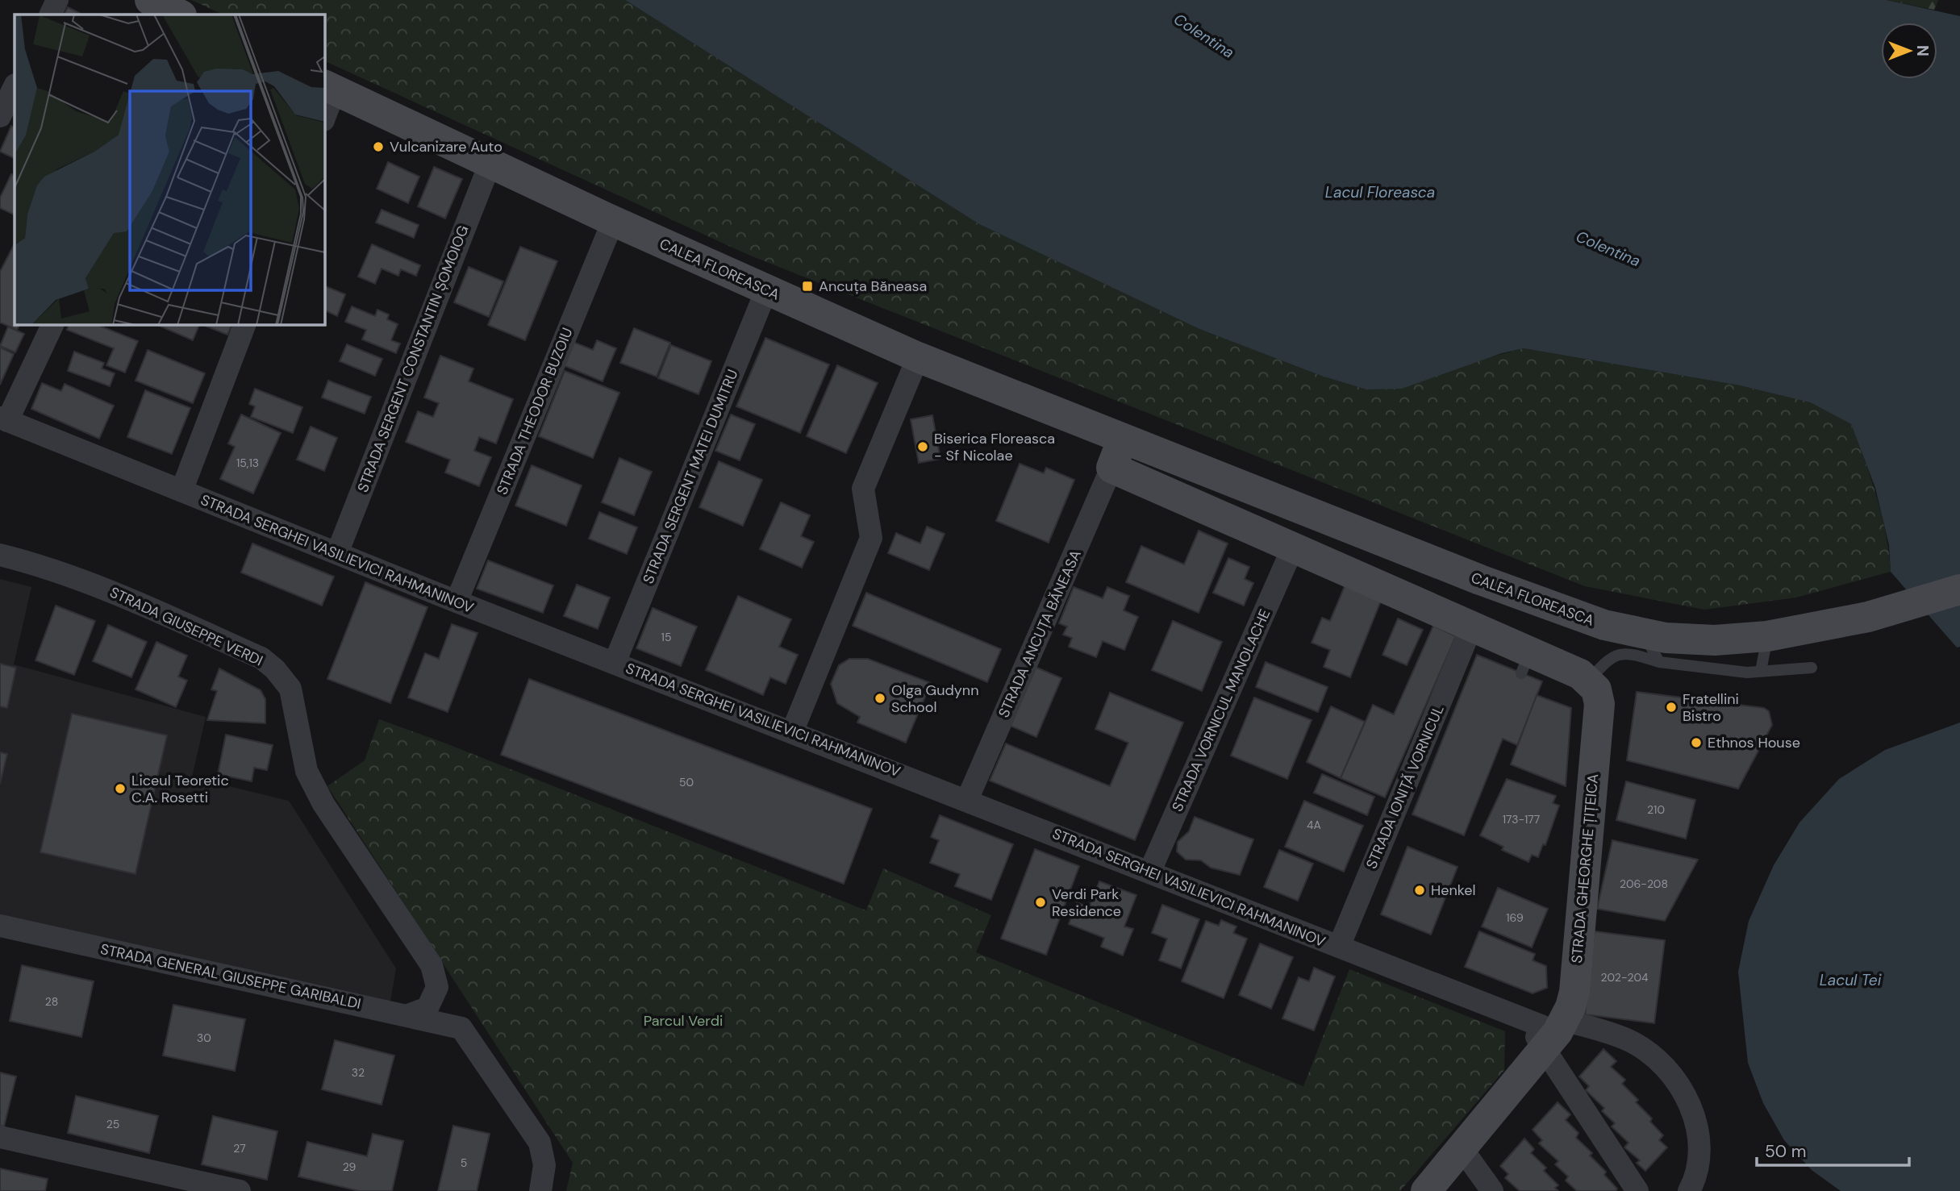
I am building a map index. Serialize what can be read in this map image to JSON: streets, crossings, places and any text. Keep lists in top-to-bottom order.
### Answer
{
  "streets": {
    "main road": ["CALEA FLOREASCA", "STRADA GHEORGHE ȚIȚEICA"],
    "street": [
      "STRADA SERGENT CONSTANTIN ȘOMOIOG",
      "STRADA THEODOR BUZOIU",
      "STRADA SERGENT MATEI DUMITRU",
      "STRADA SERGHEI VASILIEVICI RAHMANINOV",
      "STRADA GIUSEPPE VERDI",
      "STRADA ANCUȚA BĂNEASA",
      "STRADA VORNICUL MANOLACHE",
      "STRADA IONIȚĂ VORNICUL",
      "STRADA GENERAL GIUSEPPE GARIBALDI"
    ]
  },
  "crossings": [
    ["CALEA FLOREASCA", "STRADA SERGENT CONSTANTIN ȘOMOIOG"],
    ["CALEA FLOREASCA", "STRADA THEODOR BUZOIU"],
    ["CALEA FLOREASCA", "STRADA SERGENT MATEI DUMITRU"],
    ["STRADA SERGENT CONSTANTIN ȘOMOIOG", "STRADA SERGHEI VASILIEVICI RAHMANINOV"],
    ["STRADA THEODOR BUZOIU", "STRADA SERGHEI VASILIEVICI RAHMANINOV"],
    ["STRADA SERGENT MATEI DUMITRU", "STRADA SERGHEI VASILIEVICI RAHMANINOV"],
    ["STRADA SERGHEI VASILIEVICI RAHMANINOV", "STRADA ANCUȚA BĂNEASA"],
    ["STRADA SERGHEI VASILIEVICI RAHMANINOV", "STRADA VORNICUL MANOLACHE"],
    ["STRADA SERGHEI VASILIEVICI RAHMANINOV", "STRADA IONIȚĂ VORNICUL"],
    ["STRADA SERGHEI VASILIEVICI RAHMANINOV", "STRADA GHEORGHE ȚIȚEICA"],
    ["STRADA GIUSEPPE VERDI", "STRADA GENERAL GIUSEPPE GARIBALDI"]
  ],
  "water": ["Colentina", "Lacul Floreasca", "Lacul Tei"],
  "parks": ["Parcul Verdi"],
  "places": {
    "other": [
      "Vulcanizare Auto",
      "Biserica Floreasca - Sf Nicolae",
      "Olga Gudynn School",
      "Fratellini Bistro",
      "Ethnos House",
      "Liceul Teoretic C.A. Rosetti",
      "Henkel",
      "Verdi Park Residence"
    ],
    "transit": ["Ancuța Băneasa"]
  },
  "house_numbers": [
    "15,13",
    "15",
    "50",
    "210",
    "173-177",
    "4A",
    "206-208",
    "169",
    "202-204",
    "28",
    "30",
    "32",
    "25",
    "27",
    "5",
    "29"
  ],
  "scale_bar": "50 m",
  "north": "right"
}
